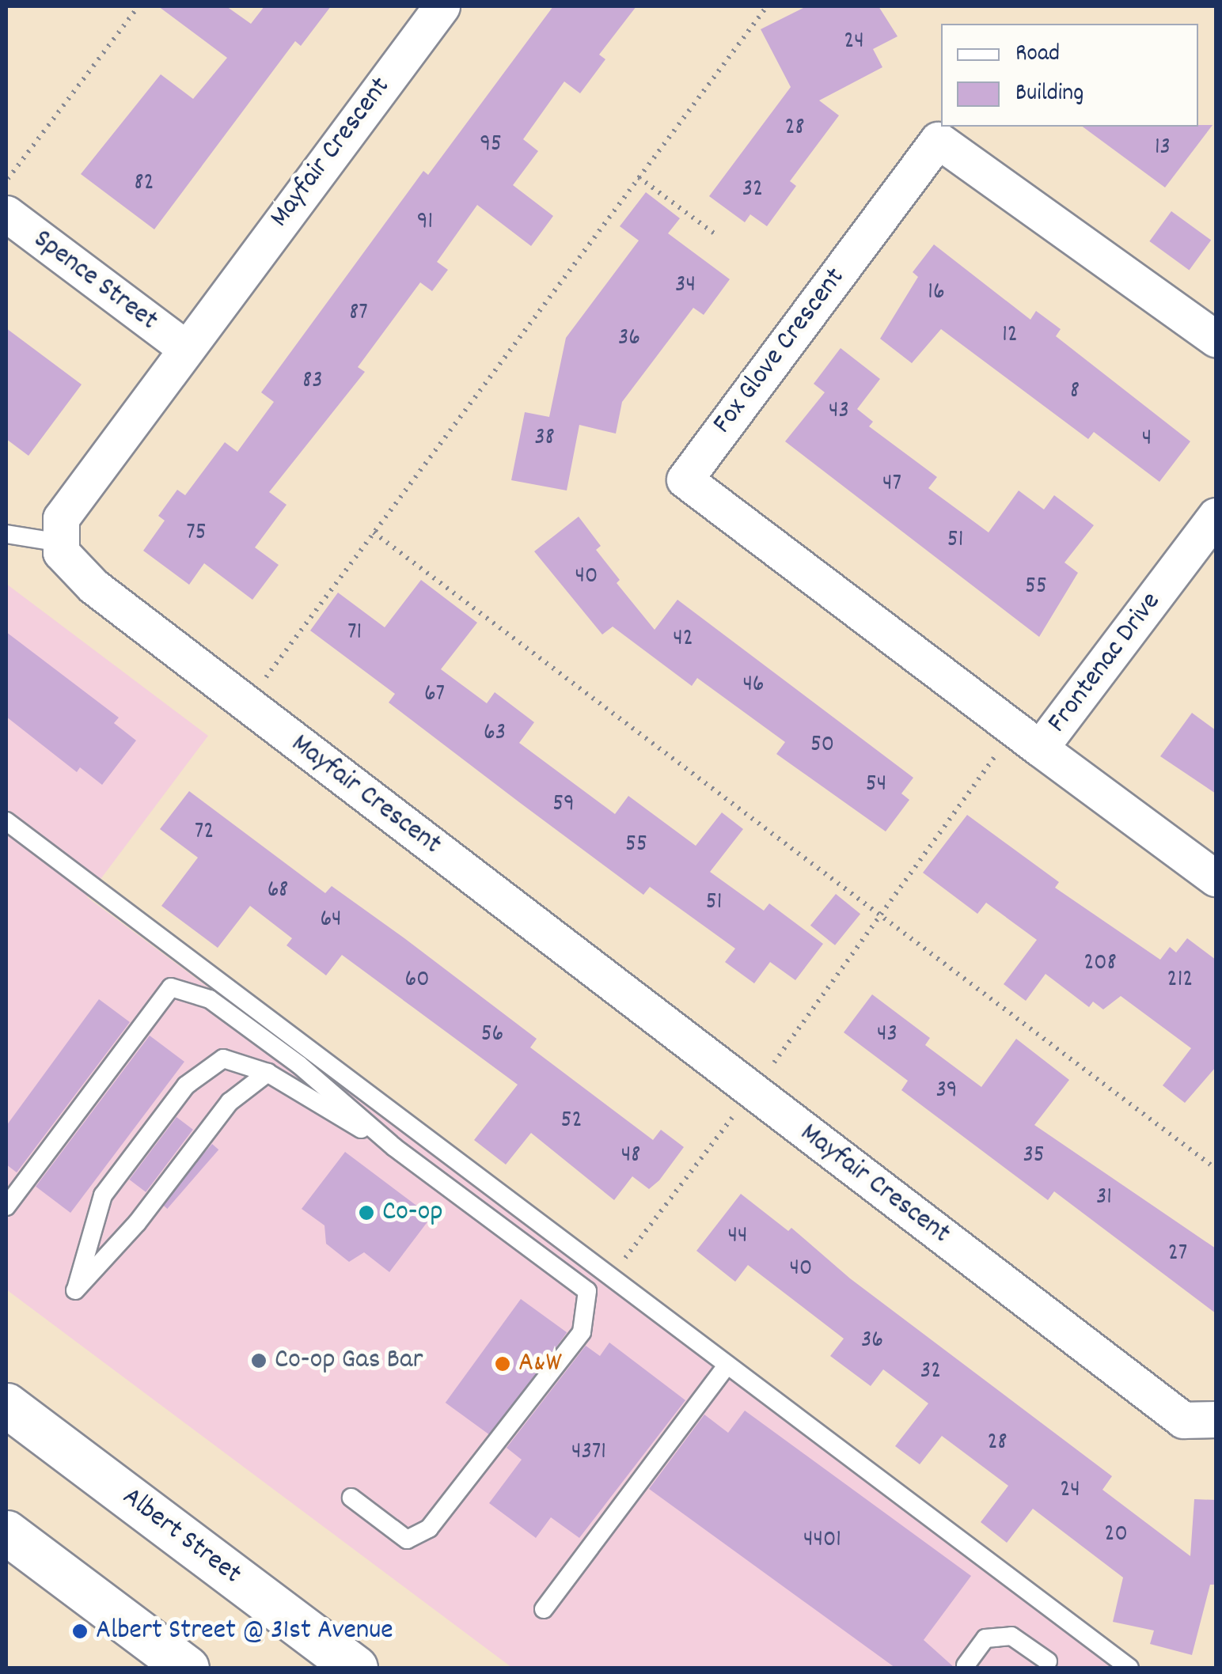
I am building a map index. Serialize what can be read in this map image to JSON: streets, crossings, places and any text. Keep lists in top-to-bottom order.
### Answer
{
  "streets": {
    "main road": ["Albert Street"],
    "street": [
      "Mayfair Crescent",
      "Spence Street",
      "Fox Glove Crescent",
      "Frontenac Drive"
    ]
  },
  "crossings": [
    ["Mayfair Crescent", "Spence Street"],
    ["Fox Glove Crescent", "Frontenac Drive"]
  ],
  "places": [
    "Co-op",
    "Co-op Gas Bar",
    "A&W",
    "Albert Street @ 31st Avenue"
  ],
  "house_numbers": [
    "24",
    "28",
    "95",
    "13",
    "82",
    "32",
    "91",
    "34",
    "16",
    "87",
    "12",
    "36",
    "83",
    "8",
    "43",
    "38",
    "4",
    "47",
    "75",
    "51",
    "40",
    "55",
    "71",
    "42",
    "46",
    "67",
    "63",
    "50",
    "54",
    "59",
    "72",
    "55",
    "68",
    "51",
    "64",
    "208",
    "60",
    "212",
    "56",
    "43",
    "39",
    "52",
    "48",
    "35",
    "31",
    "44",
    "27",
    "40",
    "36",
    "32",
    "28",
    "4371",
    "24",
    "20",
    "4401"
  ],
  "legend": ["Road", "Building"]
}
